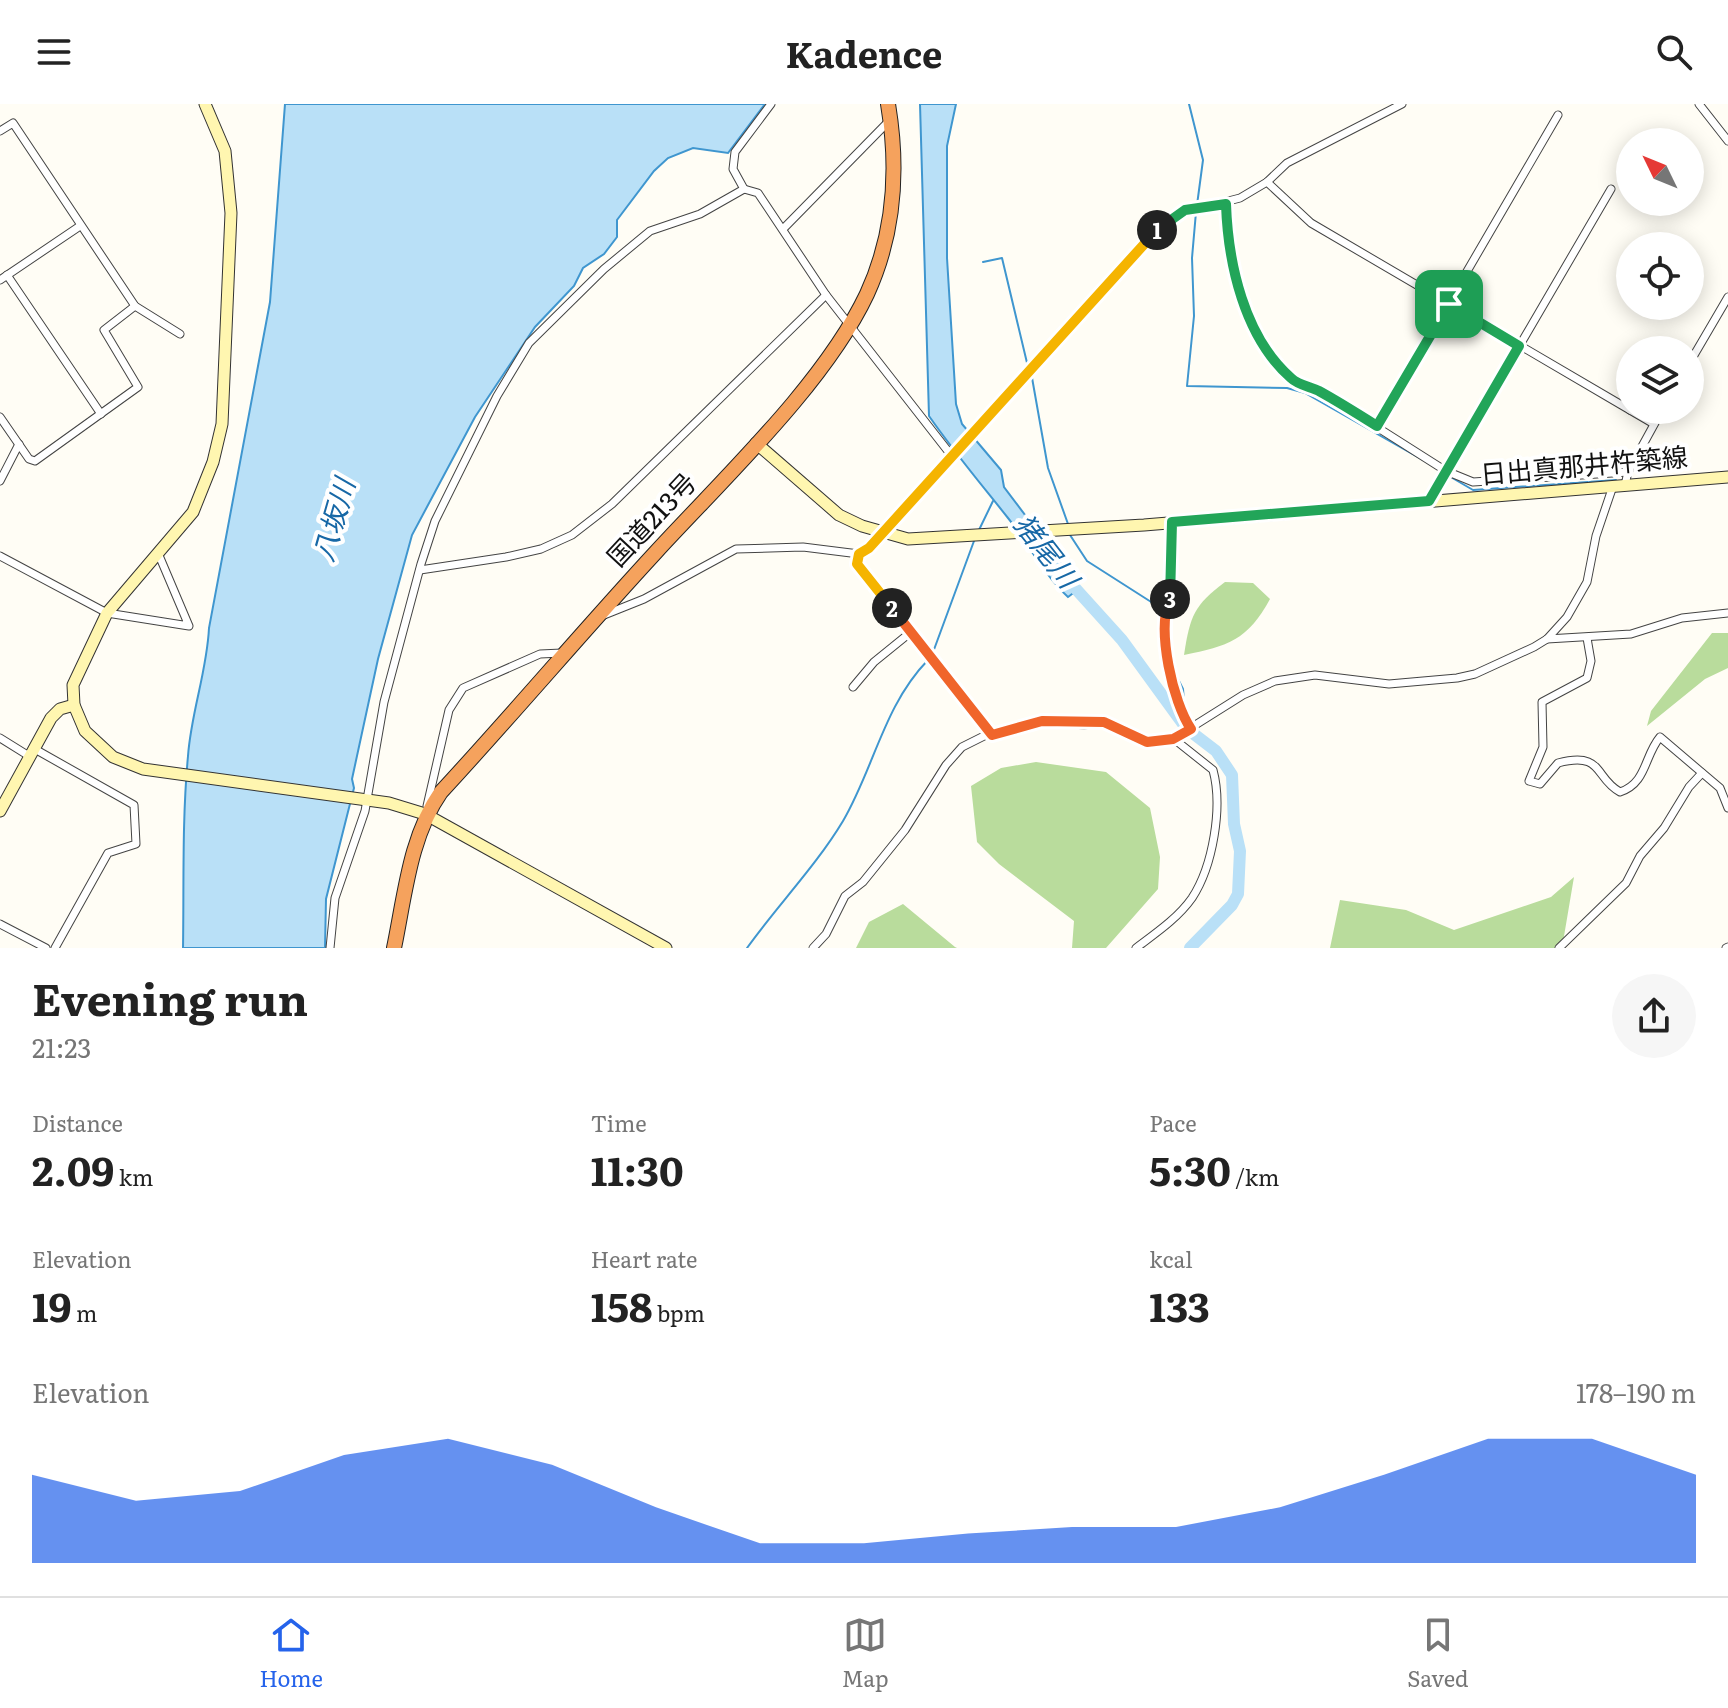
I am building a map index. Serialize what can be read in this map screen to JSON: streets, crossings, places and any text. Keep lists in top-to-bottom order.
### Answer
{
  "streets": {
    "highway": ["国道213号"],
    "street": ["日出真那井杵築線"]
  },
  "crossings": [
    ["日出真那井杵築線", "国道213号"]
  ],
  "water": ["八坂川", "猪尾川"],
  "north": "top left",
  "page": {
    "header": "Kadence",
    "pins": ["1", "3", "2"],
    "heading": ["Evening run", "21:23"],
    "stats": [
      ["Distance", "2.09 km"],
      ["Time", "11:30"],
      ["Pace", "5:30 /km"],
      ["Elevation", "19 m"],
      ["Heart rate", "158 bpm"],
      ["kcal", "133"]
    ],
    "chart": ["Elevation", "178–190 m"],
    "tabs": ["Home", "Map", "Saved"]
  }
}
